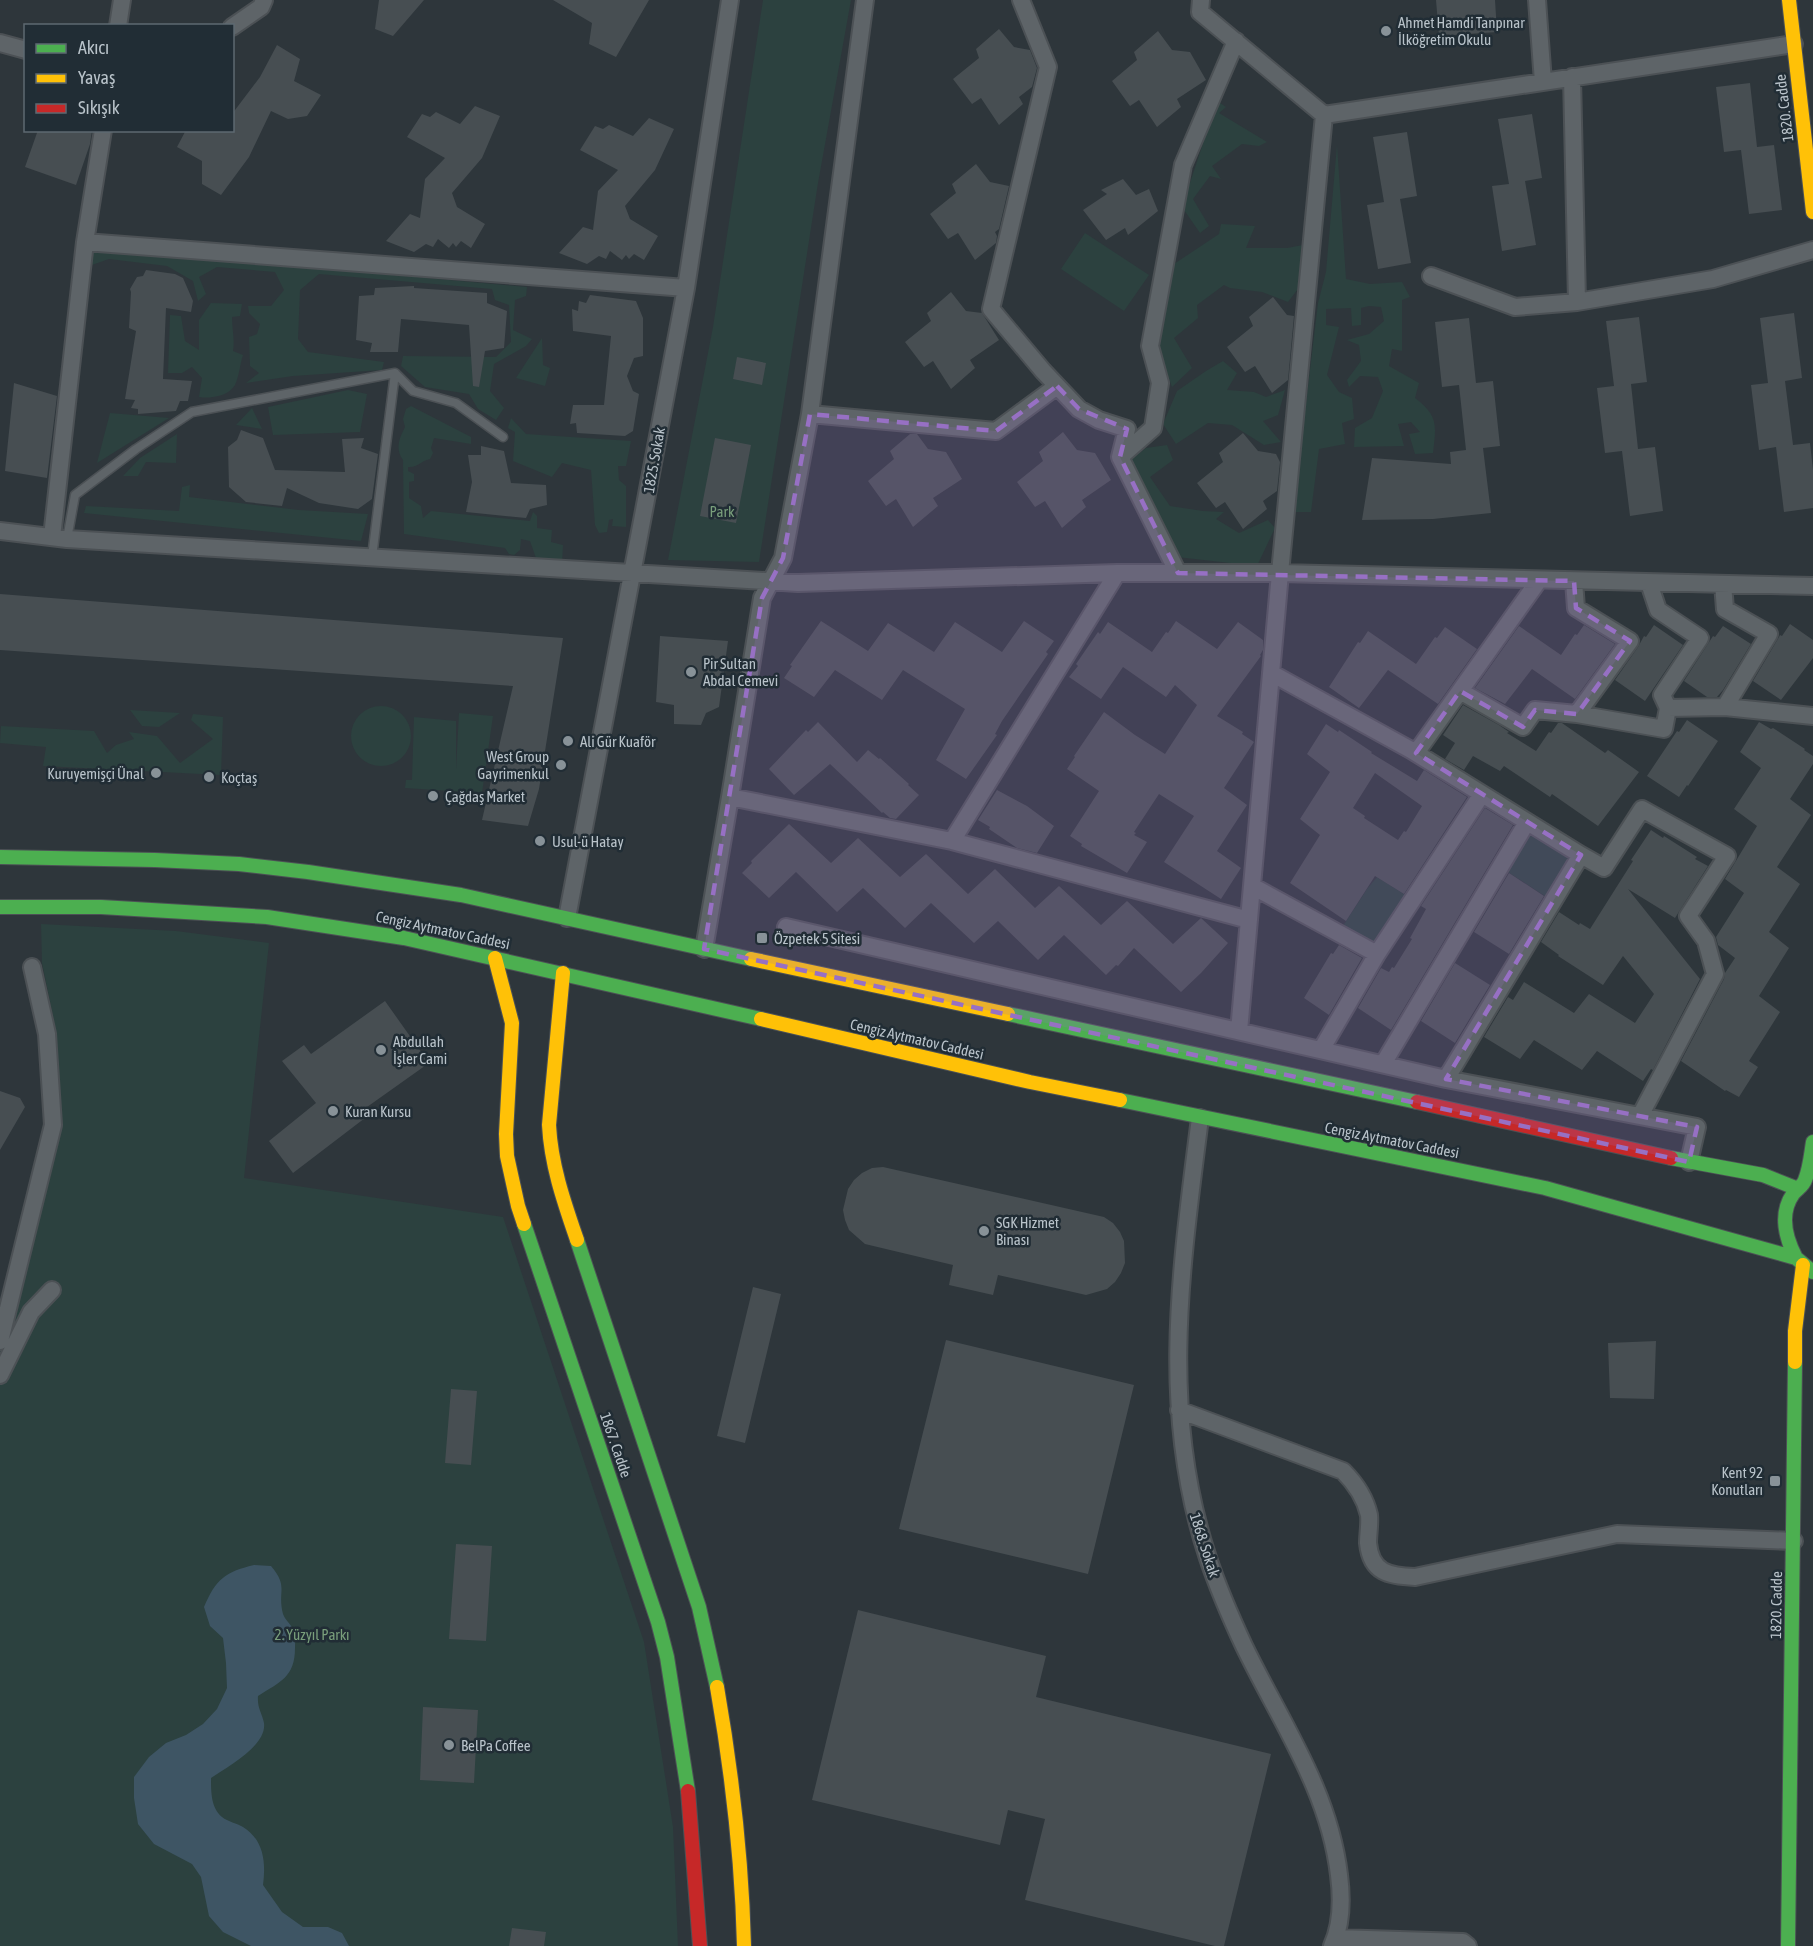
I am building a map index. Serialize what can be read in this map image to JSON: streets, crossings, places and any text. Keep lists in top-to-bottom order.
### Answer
{
  "streets": {
    "main road": ["1820. Cadde", "Cengiz Aytmatov Caddesi", "1867. Cadde"],
    "street": ["1825. Sokak", "1868. Sokak"]
  },
  "crossings": [
    ["1820. Cadde", "Cengiz Aytmatov Caddesi"],
    ["Cengiz Aytmatov Caddesi", "1867. Cadde"],
    ["Cengiz Aytmatov Caddesi", "1868. Sokak"]
  ],
  "parks": ["Park", "2. Yüzyıl Parkı"],
  "places": {
    "other": [
      "Ahmet Hamdi Tanpınar İlköğretim Okulu",
      "Pir Sultan Abdal Cemevi",
      "Ali Gür Kuaför",
      "West Group Gayrimenkul",
      "Kuruyemişçi Ünal",
      "Koçtaş",
      "Çağdaş Market",
      "Usul-ü Hatay",
      "Abdullah İşler Cami",
      "Kuran Kursu",
      "SGK Hizmet Binası",
      "BelPa Coffee"
    ],
    "transit": ["Özpetek 5 Sitesi", "Kent 92 Konutları"]
  },
  "legend": ["Akıcı", "Yavaş", "Sıkışık"]
}
